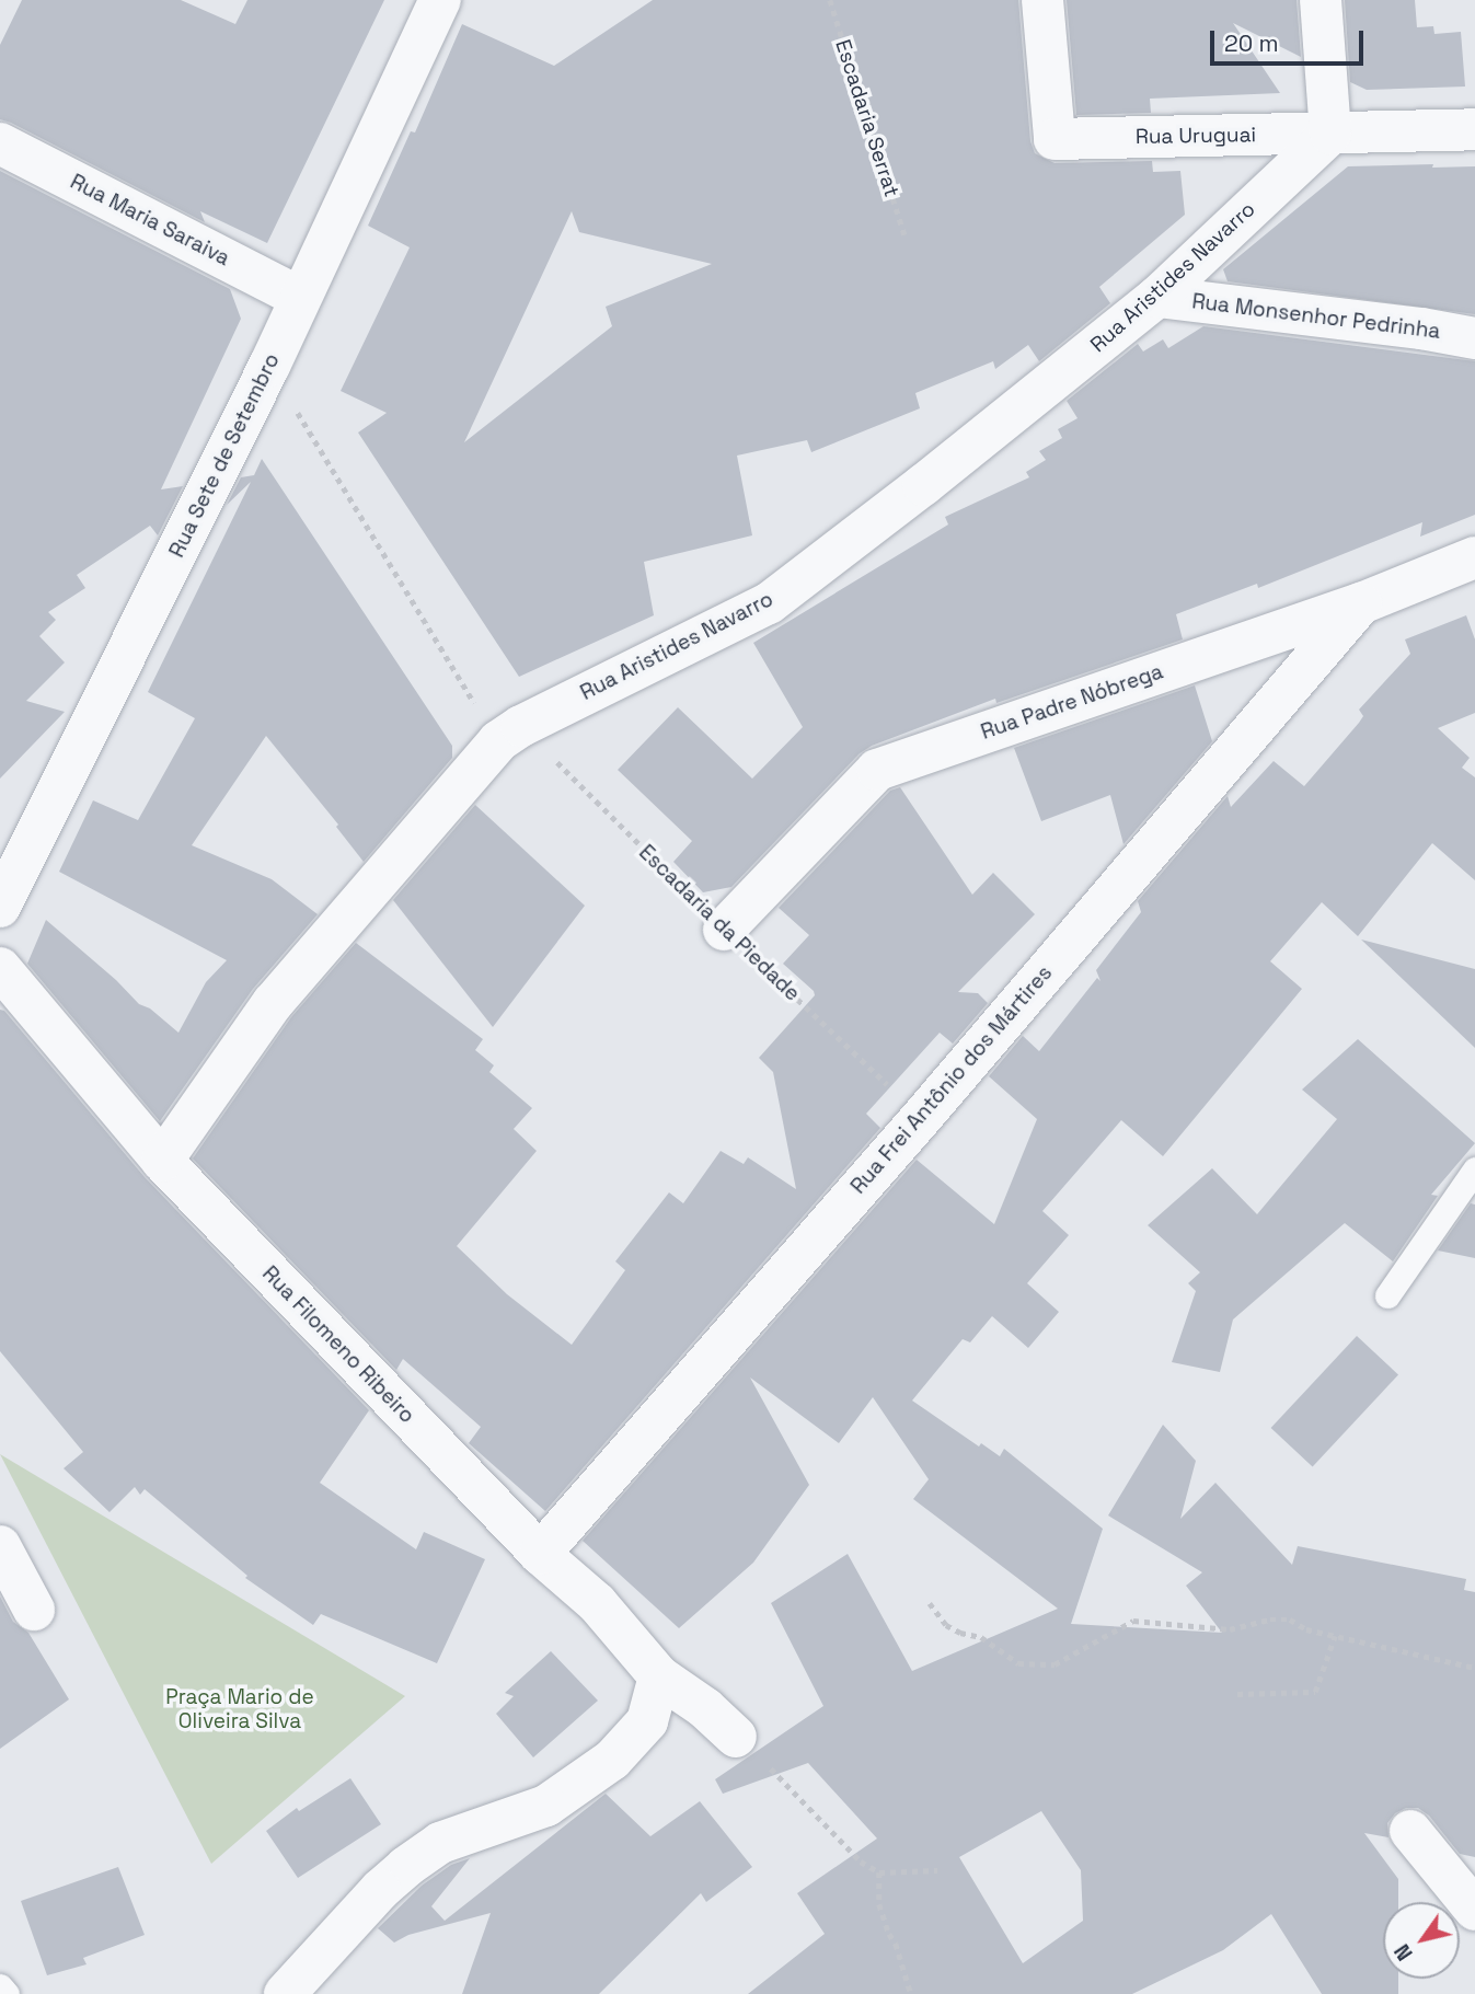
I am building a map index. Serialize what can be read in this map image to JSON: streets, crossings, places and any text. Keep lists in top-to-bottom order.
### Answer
{
  "streets": {
    "street": [
      "Rua Uruguai",
      "Rua Maria Saraiva",
      "Rua Aristides Navarro",
      "Rua Monsenhor Pedrinha",
      "Rua Sete de Setembro",
      "Rua Padre Nóbrega",
      "Rua Frei Antônio dos Mártires",
      "Rua Filomeno Ribeiro"
    ],
    "path": ["Escadaria Serrat", "Escadaria da Piedade"]
  },
  "crossings": [
    ["Rua Uruguai", "Rua Aristides Navarro"],
    ["Rua Maria Saraiva", "Rua Sete de Setembro"],
    ["Rua Aristides Navarro", "Rua Monsenhor Pedrinha"],
    ["Rua Aristides Navarro", "Escadaria da Piedade"],
    ["Rua Aristides Navarro", "Rua Filomeno Ribeiro"],
    ["Rua Sete de Setembro", "Escadaria da Piedade"],
    ["Rua Padre Nóbrega", "Escadaria da Piedade"],
    ["Rua Padre Nóbrega", "Rua Frei Antônio dos Mártires"],
    ["Escadaria da Piedade", "Rua Frei Antônio dos Mártires"],
    ["Rua Frei Antônio dos Mártires", "Rua Filomeno Ribeiro"]
  ],
  "parks": ["Praça Mario de Oliveira Silva"],
  "scale_bar": "20 m",
  "north": "bottom left"
}
